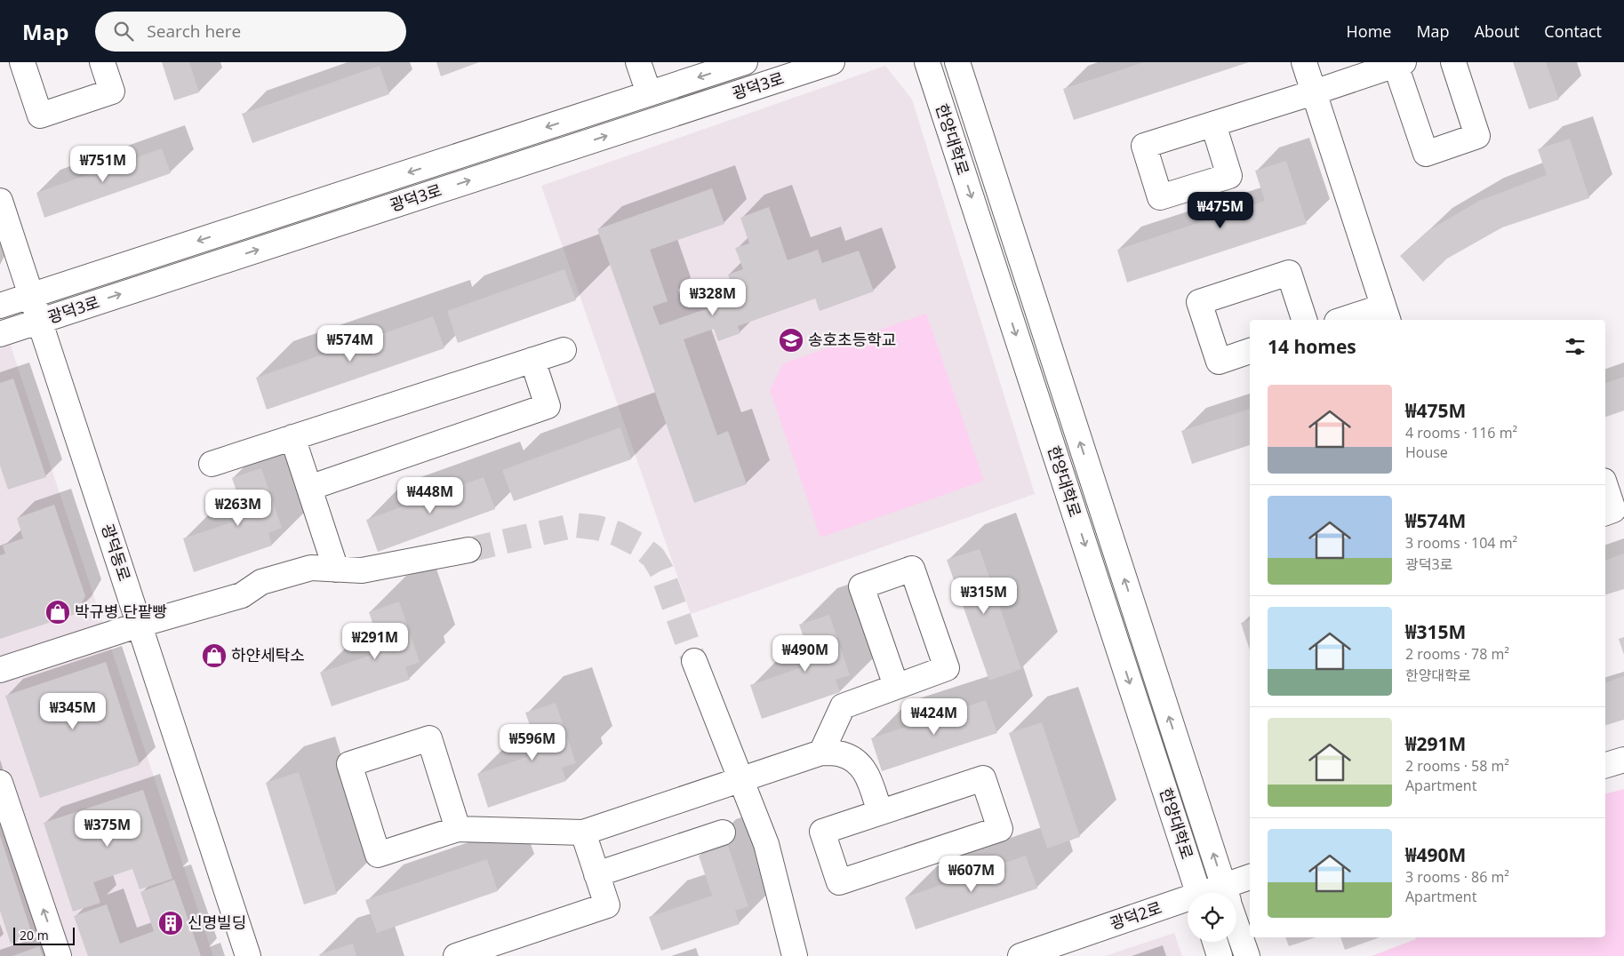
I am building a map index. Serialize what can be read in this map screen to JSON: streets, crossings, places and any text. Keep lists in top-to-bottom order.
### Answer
{
  "streets": {
    "street": [
      "광덕3로",
      "한양대학로",
      "광덕동로",
      "광덕2로"
    ]
  },
  "crossings": [
    ["광덕3로", "광덕동로"]
  ],
  "places": {
    "school or university": ["송호초등학교"],
    "shop": ["박규병 단팥빵", "하얀세탁소"],
    "building": ["신명빌딩"]
  },
  "scale_bar": "20 m",
  "page": {
    "header": "Map",
    "search": "Search here",
    "nav": [
      "Home",
      "Map",
      "About",
      "Contact"
    ],
    "price": [
      "₩751M",
      "₩475M",
      "₩328M",
      "₩574M",
      "₩448M",
      "₩263M",
      "₩315M",
      "₩291M",
      "₩490M",
      "₩345M",
      "₩424M",
      "₩596M",
      "₩375M",
      "₩607M"
    ],
    "heading": "14 homes",
    "list": [
      {
        "name": "₩475M",
        "note": "4 rooms · 116 m² · House"
      },
      {
        "name": "₩574M",
        "note": "3 rooms · 104 m² · 광덕3로"
      },
      {
        "name": "₩315M",
        "note": "2 rooms · 78 m² · 한양대학로"
      },
      {
        "name": "₩291M",
        "note": "2 rooms · 58 m² · Apartment"
      },
      {
        "name": "₩490M",
        "note": "3 rooms · 86 m² · Apartment"
      }
    ],
    "scale": "20 m"
  }
}
